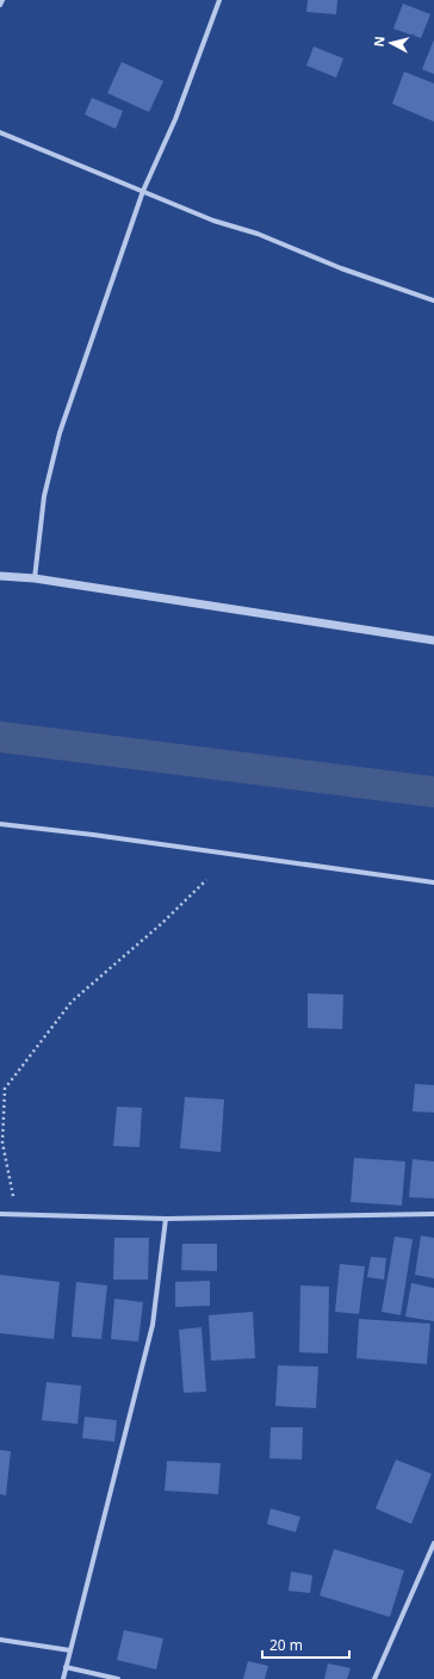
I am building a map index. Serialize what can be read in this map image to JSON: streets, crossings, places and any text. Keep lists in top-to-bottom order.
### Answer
{
  "scale_bar": "20 m",
  "north": "left"
}
